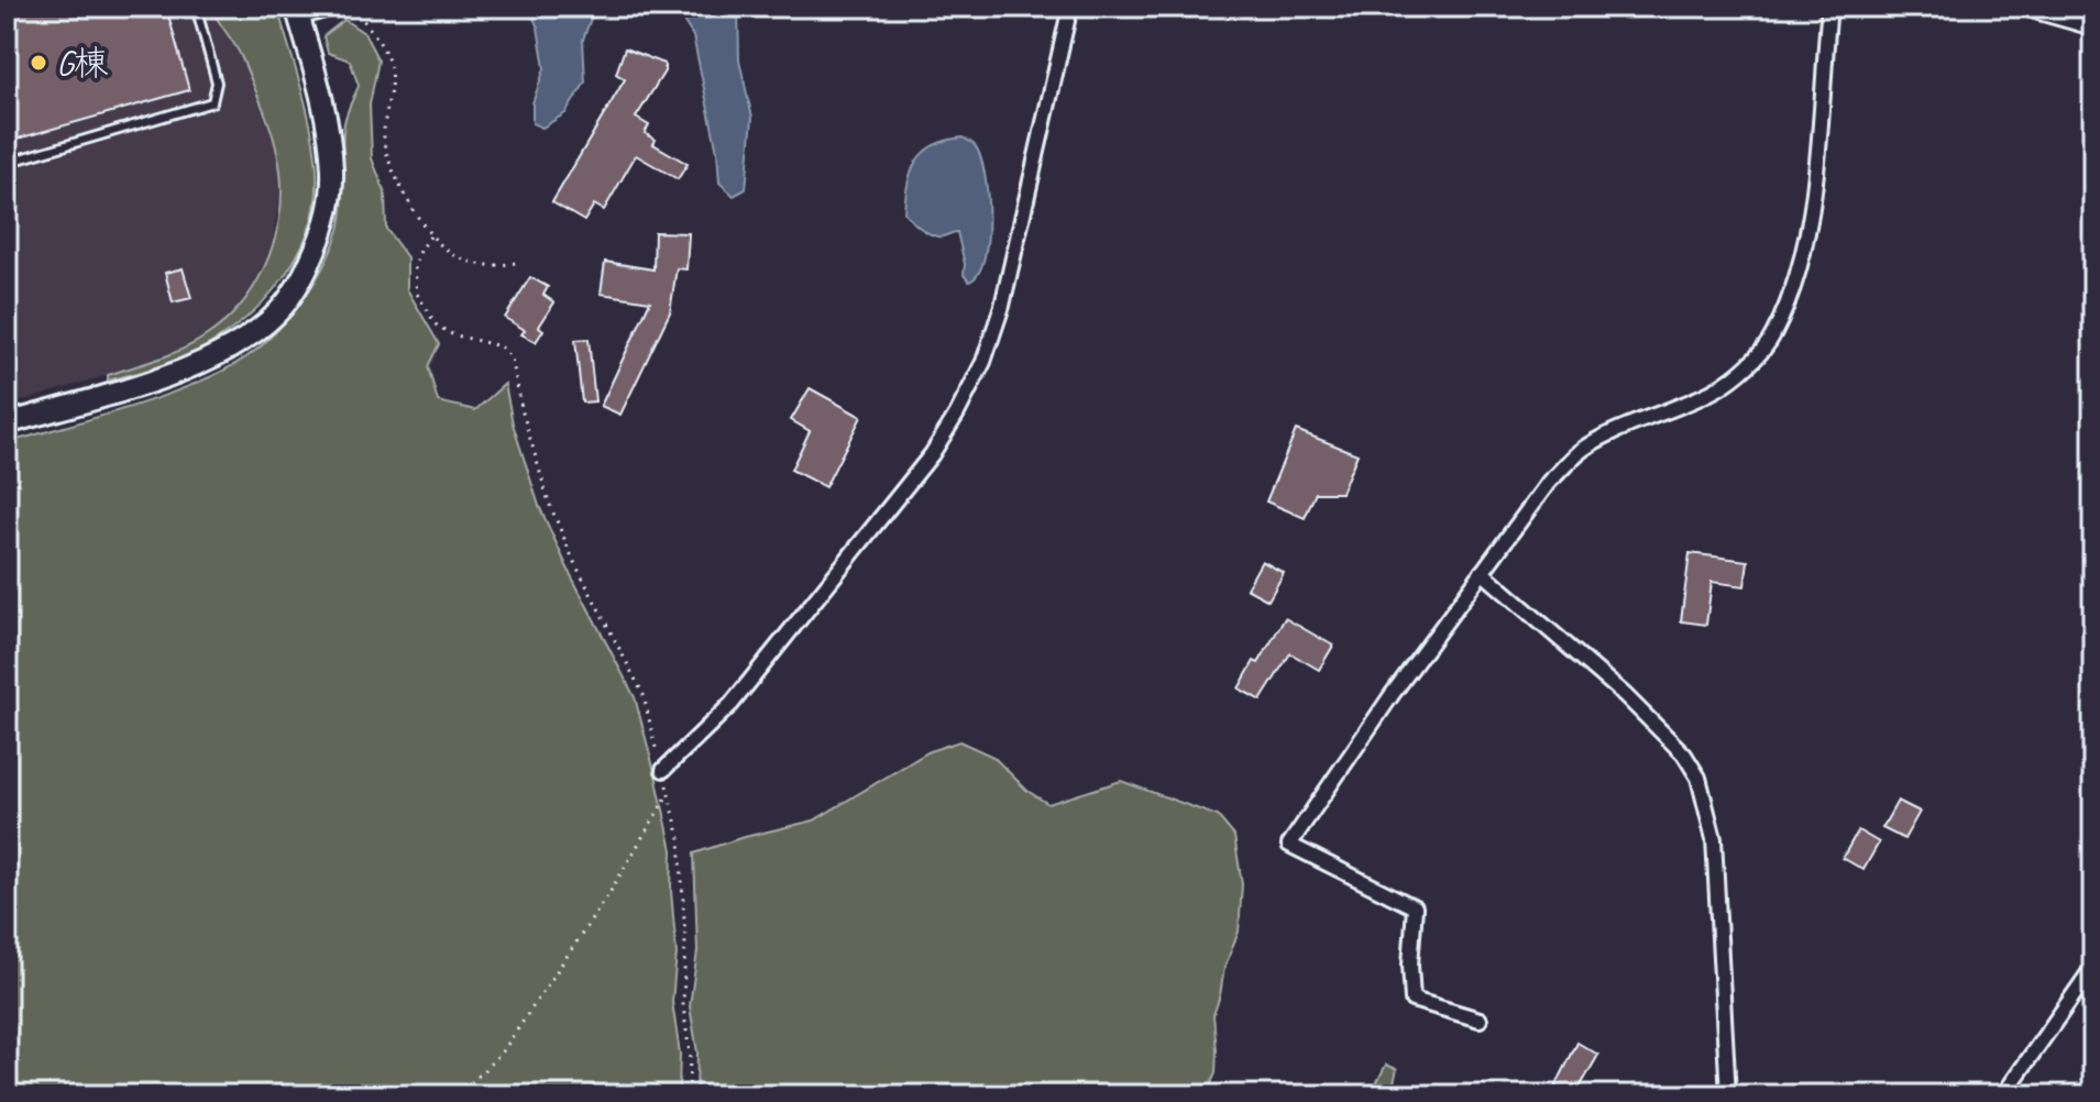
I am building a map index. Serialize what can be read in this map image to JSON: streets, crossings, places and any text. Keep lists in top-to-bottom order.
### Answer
{
  "places": ["G棟"]
}
